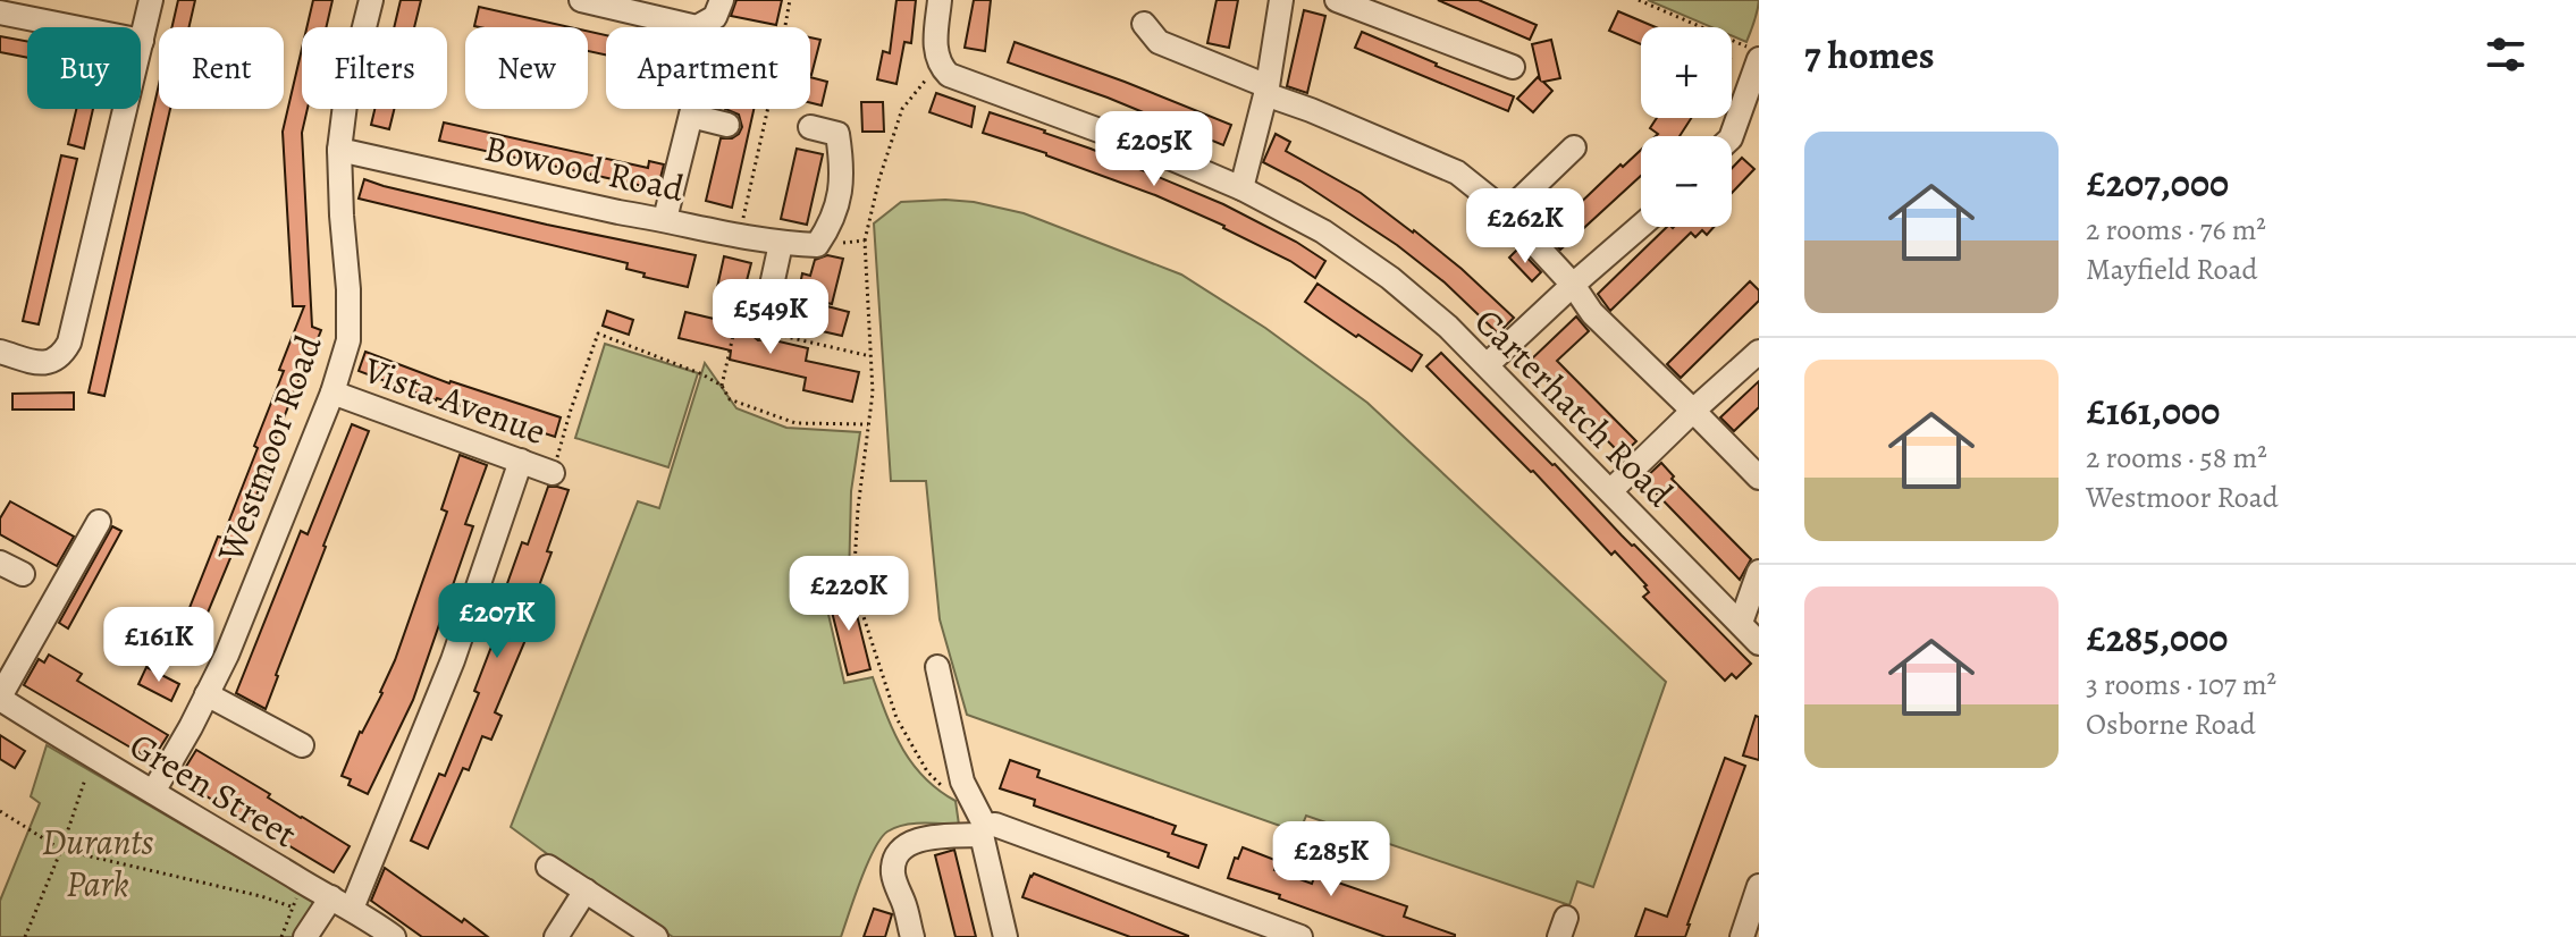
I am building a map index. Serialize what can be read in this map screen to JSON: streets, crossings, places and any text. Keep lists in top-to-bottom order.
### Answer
{
  "streets": {
    "street": [
      "Bowood Road",
      "Vista Avenue",
      "Carterhatch Road",
      "Westmoor Road",
      "Green Street"
    ]
  },
  "crossings": [
    ["Bowood Road", "Westmoor Road"],
    ["Vista Avenue", "Westmoor Road"],
    ["Westmoor Road", "Green Street"]
  ],
  "parks": ["Durants Park"],
  "page": {
    "heading": "7 homes",
    "map_buttons": ["+", "−"],
    "chip": [
      "Buy",
      "Rent",
      "Filters",
      "New",
      "Apartment"
    ],
    "list": [
      {
        "name": "£207,000",
        "note": "2 rooms · 76 m² · Mayfield Road"
      },
      {
        "name": "£161,000",
        "note": "2 rooms · 58 m² · Westmoor Road"
      },
      {
        "name": "£285,000",
        "note": "3 rooms · 107 m² · Osborne Road"
      }
    ],
    "price": [
      "£205K",
      "£262K",
      "£549K",
      "£220K",
      "£207K",
      "£161K",
      "£285K"
    ]
  }
}
